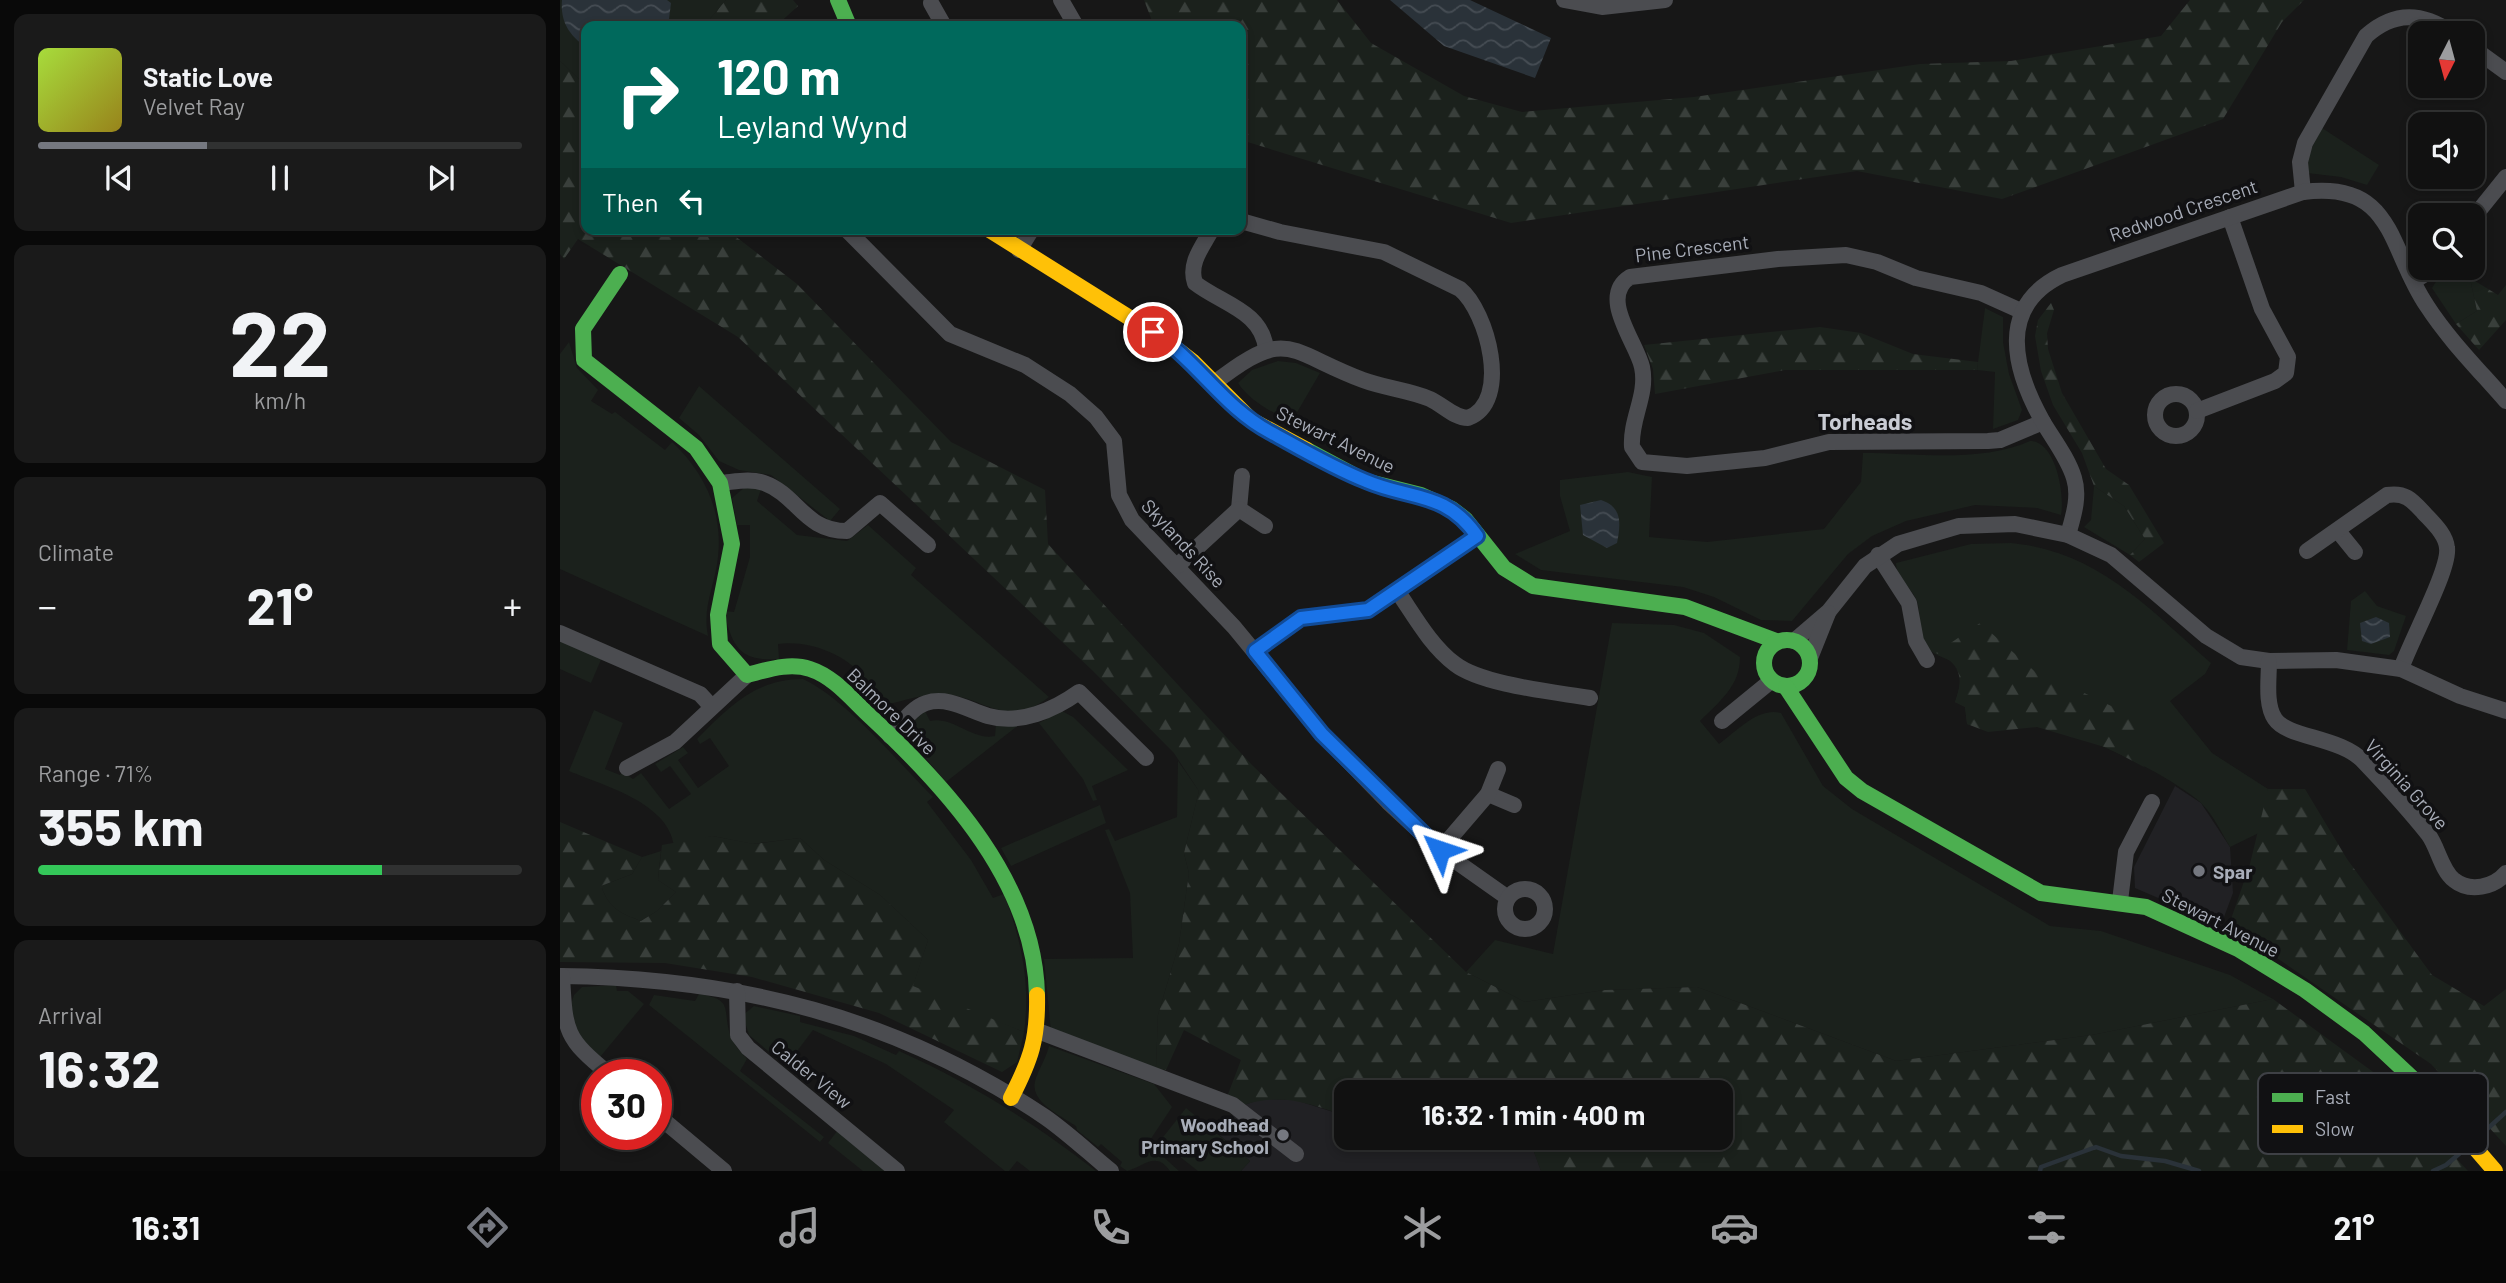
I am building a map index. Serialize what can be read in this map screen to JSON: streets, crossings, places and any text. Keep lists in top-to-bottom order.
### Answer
{
  "streets": {
    "street": [
      "Redwood Crescent",
      "Pine Crescent",
      "Stewart Avenue",
      "Skylands Rise",
      "Balmore Drive",
      "Virginia Grove",
      "Calder View"
    ]
  },
  "crossings": [
    ["Redwood Crescent", "Pine Crescent"]
  ],
  "districts": ["Torheads"],
  "places": ["Spar", "Woodhead Primary School"],
  "legend": ["Fast", "Slow"],
  "north": "bottom",
  "page": {
    "turn": ["120 m", "Leyland Wynd"],
    "song": ["Static Love", "Velvet Ray"],
    "then": "Then",
    "tile": [
      ["22", "km/h"],
      "Climate",
      ["Range · 71%", "355 km"],
      ["Arrival", "16:32"]
    ],
    "heat": ["−", "21°", "+"],
    "limit": "30",
    "trip": "16:32 · 1 min · 400 m",
    "tabs": ["16:31", "21°"]
  }
}
